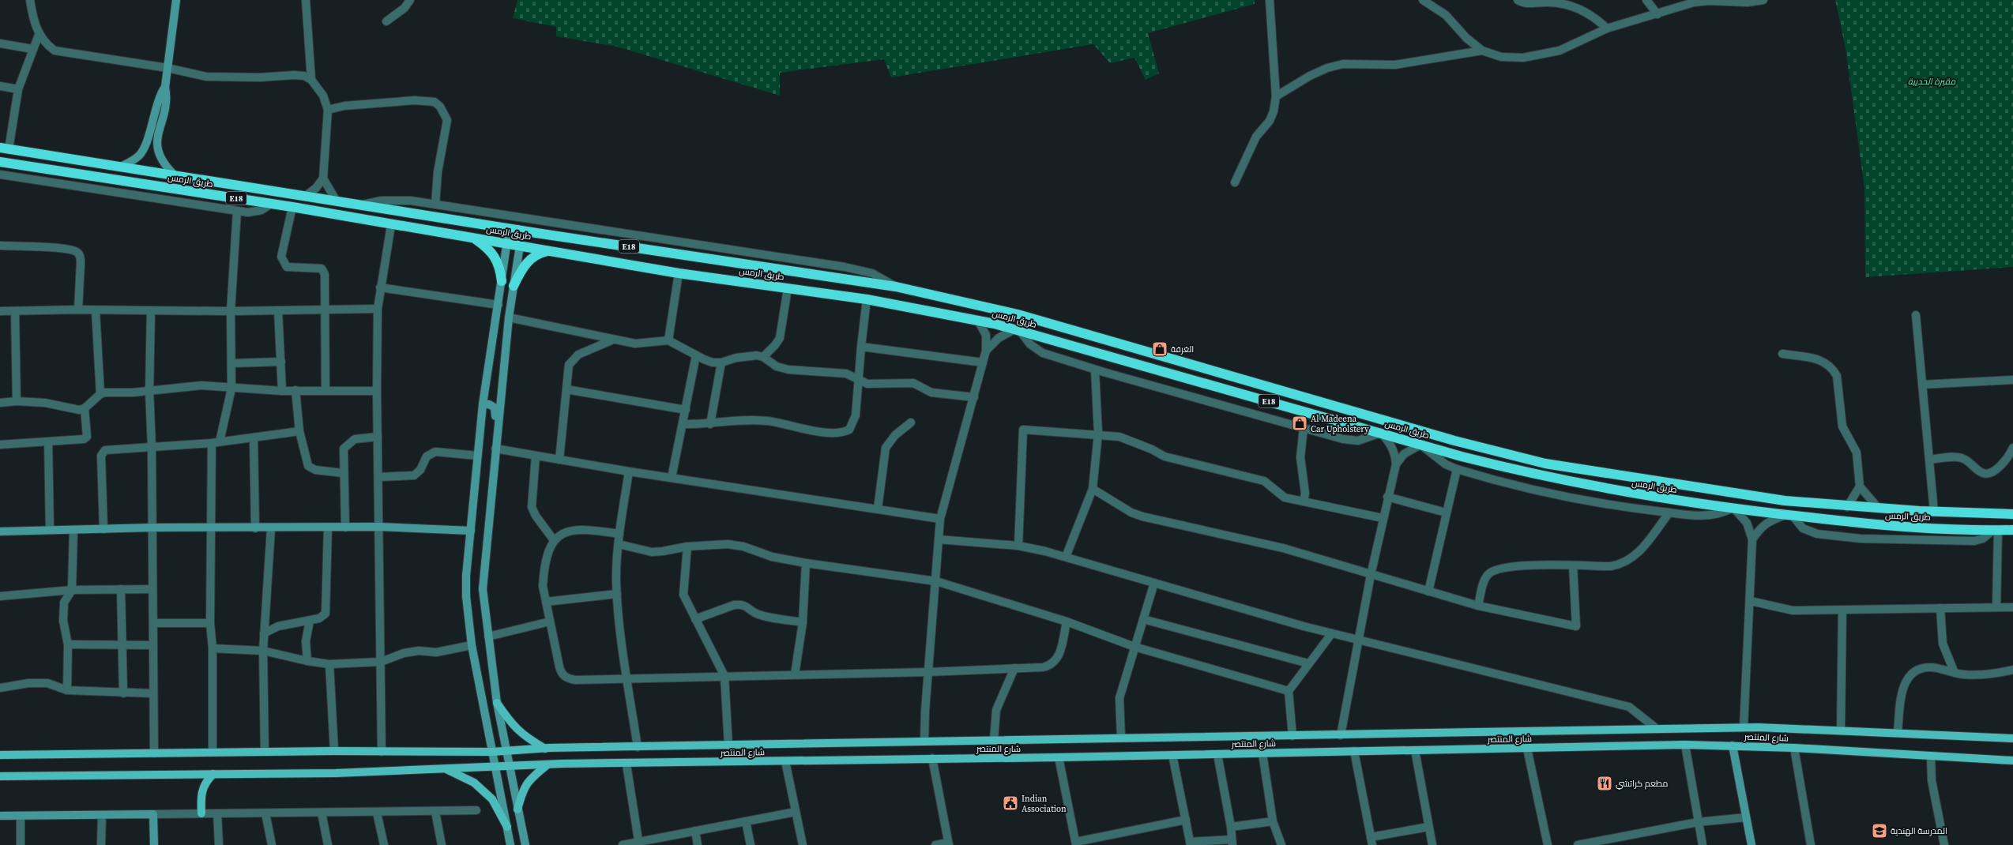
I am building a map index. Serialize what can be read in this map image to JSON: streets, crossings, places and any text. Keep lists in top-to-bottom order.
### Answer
{
  "streets": {
    "highway": ["طريق الرمس", "E18"],
    "main road": ["شارع المنتصر"]
  },
  "parks": ["مقبرة الحديبة"],
  "places": {
    "shop": ["الغرفة", "Al Madeena Car Upholstery"],
    "restaurant": ["مطعم كراتشي"],
    "public building": ["Indian Association"],
    "school or university": ["المدرسة الهندية"]
  }
}
